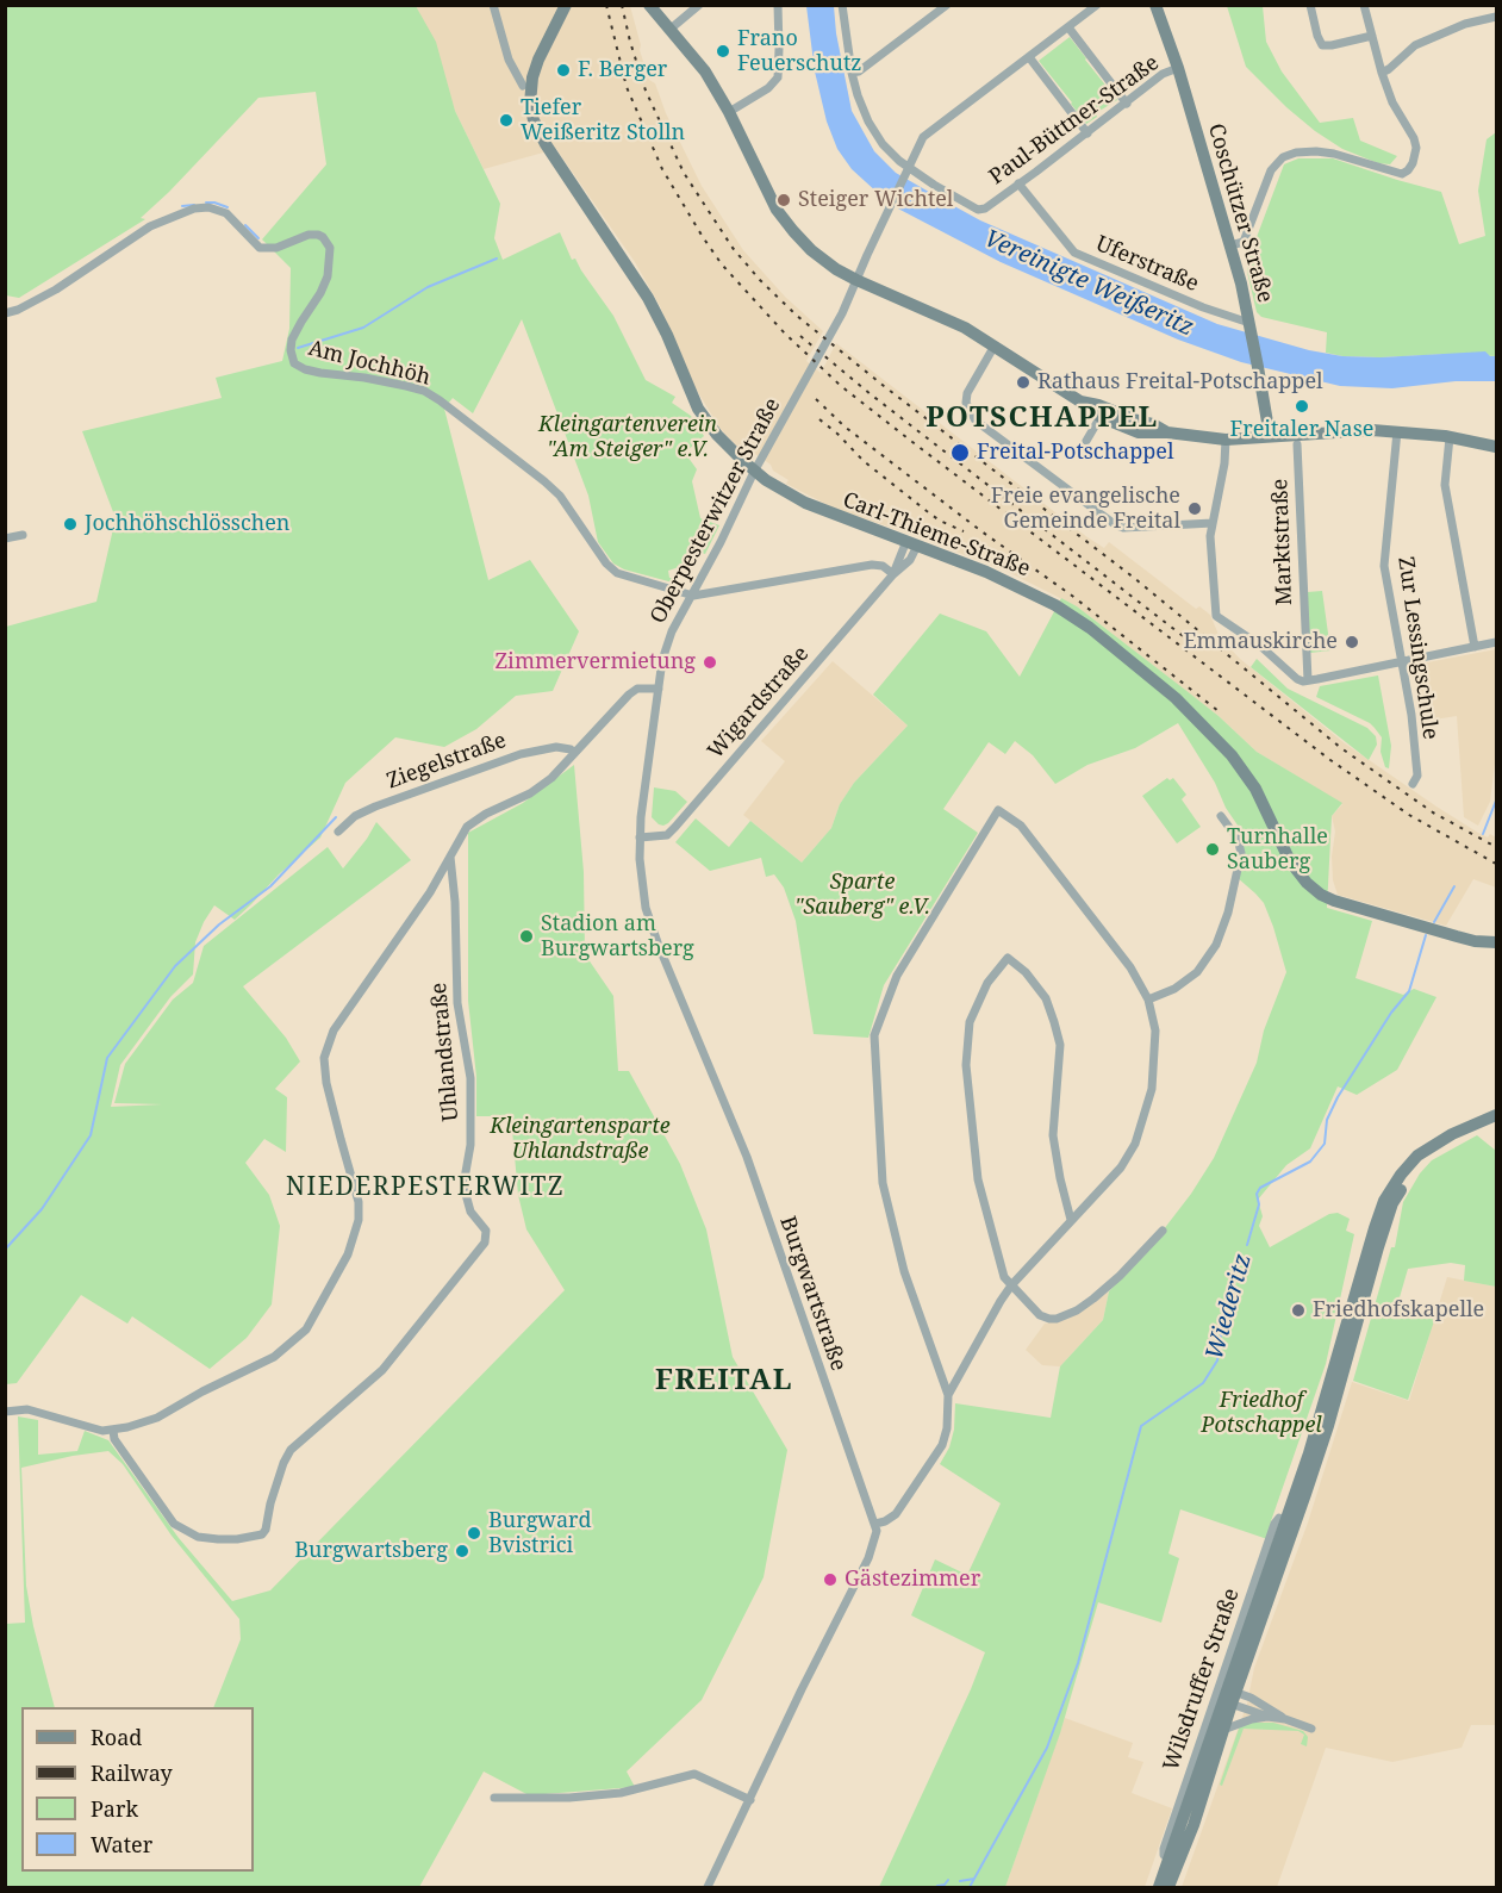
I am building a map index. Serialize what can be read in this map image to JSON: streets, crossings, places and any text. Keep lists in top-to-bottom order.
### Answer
{
  "streets": {
    "main road": ["Coschützer Straße", "Carl-Thieme-Straße", "Wilsdruffer Straße"],
    "street": [
      "Paul-Büttner-Straße",
      "Uferstraße",
      "Am Jochhöh",
      "Oberpesterwitzer Straße",
      "Marktstraße",
      "Zur Lessingschule",
      "Wigardstraße",
      "Ziegelstraße",
      "Uhlandstraße",
      "Burgwartstraße"
    ]
  },
  "crossings": [
    ["Paul-Büttner-Straße", "Coschützer Straße"],
    ["Paul-Büttner-Straße", "Uferstraße"],
    ["Paul-Büttner-Straße", "Oberpesterwitzer Straße"],
    ["Coschützer Straße", "Uferstraße"],
    ["Am Jochhöh", "Oberpesterwitzer Straße"],
    ["Oberpesterwitzer Straße", "Carl-Thieme-Straße"],
    ["Oberpesterwitzer Straße", "Burgwartstraße"],
    ["Carl-Thieme-Straße", "Wigardstraße"],
    ["Wigardstraße", "Burgwartstraße"]
  ],
  "districts": ["POTSCHAPPEL", "NIEDERPESTERWITZ", "FREITAL"],
  "water": ["Vereinigte Weißeritz", "Wiederitz"],
  "parks": [
    "Kleingartenverein \"Am Steiger\" e.V.",
    "Sparte \"Sauberg\" e.V.",
    "Kleingartensparte Uhlandstraße",
    "Friedhof Potschappel"
  ],
  "places": [
    "Frano Feuerschutz",
    "F. Berger",
    "Tiefer Weißeritz Stolln",
    "Steiger Wichtel",
    "Rathaus Freital-Potschappel",
    "Freitaler Nase",
    "Freital-Potschappel",
    "Freie evangelische Gemeinde Freital",
    "Jochhöhschlösschen",
    "Emmauskirche",
    "Zimmervermietung",
    "Turnhalle Sauberg",
    "Stadion am Burgwartsberg",
    "Friedhofskapelle",
    "Burgward Bvistrici",
    "Burgwartsberg",
    "Gästezimmer"
  ],
  "legend": [
    "Road",
    "Railway",
    "Park",
    "Water"
  ]
}
